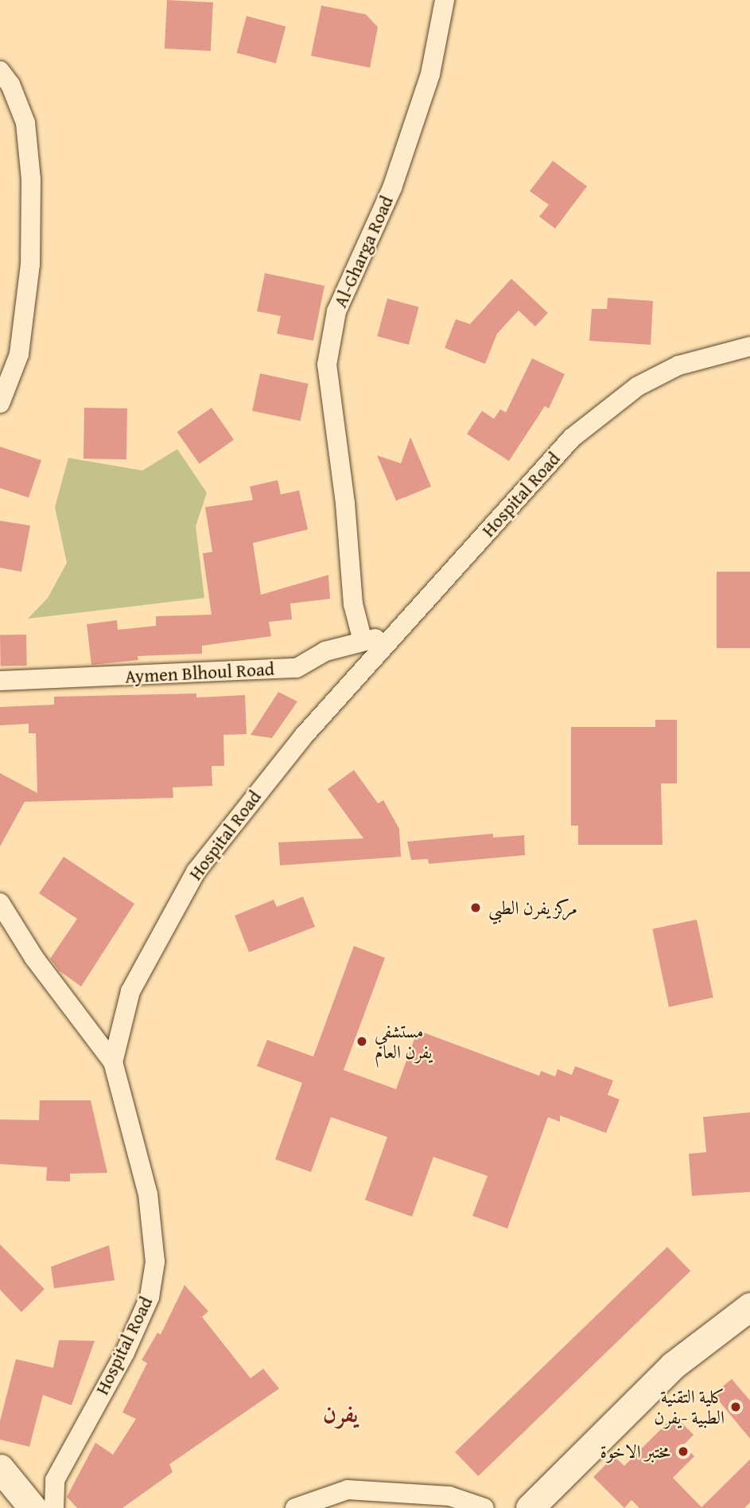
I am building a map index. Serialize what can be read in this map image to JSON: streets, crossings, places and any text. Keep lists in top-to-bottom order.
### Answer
{
  "streets": {
    "street": ["Al-Gharga Road", "Hospital Road", "Aymen Blhoul Road"]
  },
  "crossings": [
    ["Al-Gharga Road", "Aymen Blhoul Road"],
    ["Hospital Road", "Aymen Blhoul Road"]
  ],
  "districts": ["يفرن"],
  "places": [
    "مركز يفرن الطبي",
    "مستشفي يفرن العام",
    "كلية التقنية الطبية -يفرن",
    "مختبر الاخوة"
  ]
}
